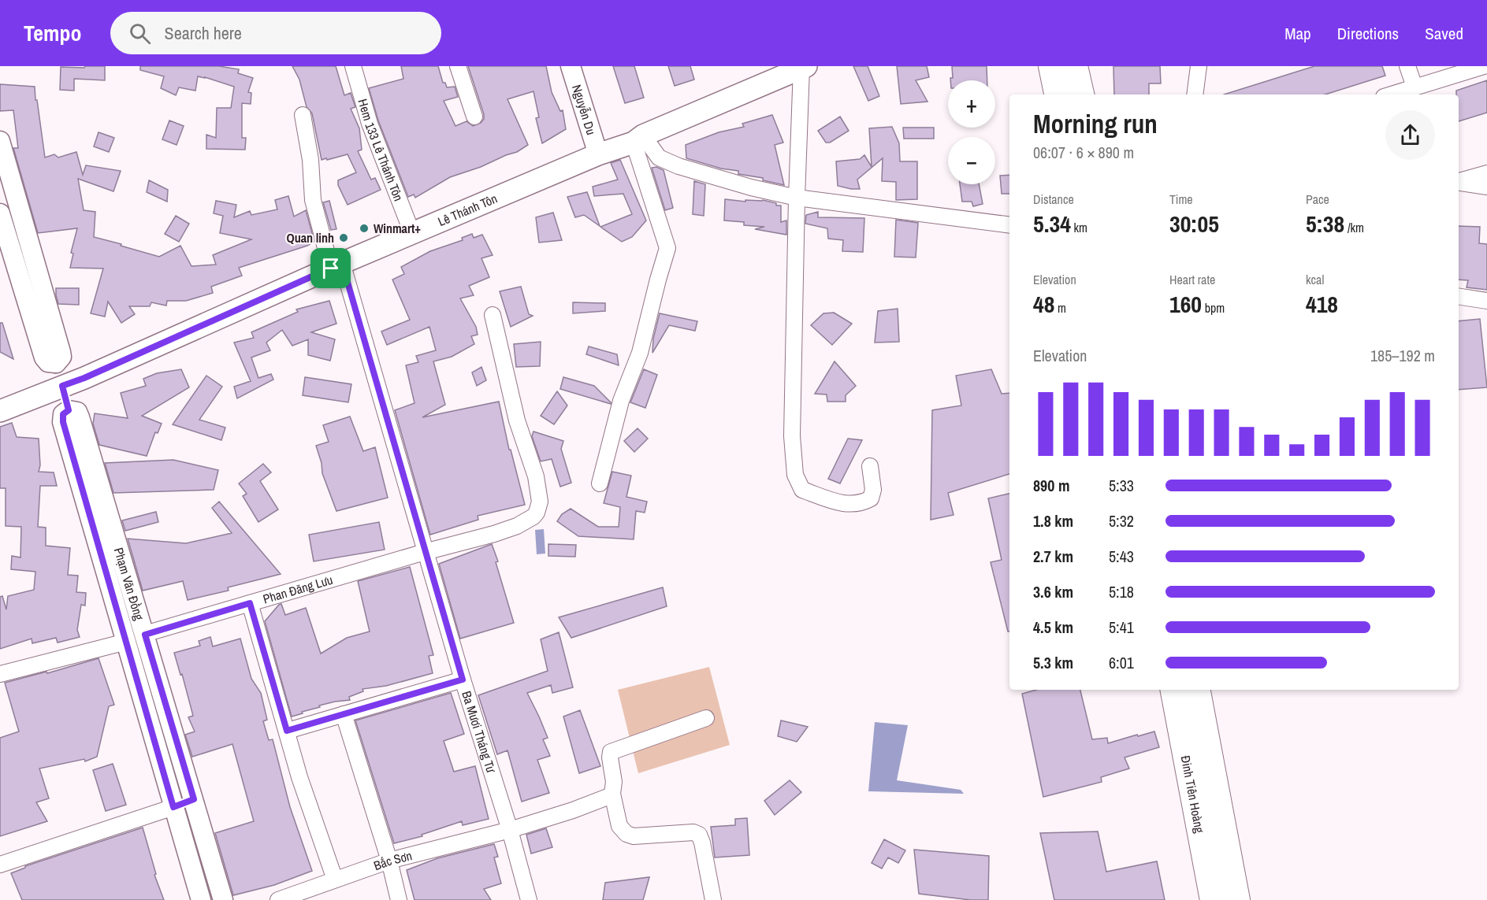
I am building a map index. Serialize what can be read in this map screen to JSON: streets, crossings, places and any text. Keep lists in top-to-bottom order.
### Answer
{
  "streets": {
    "highway": ["Đinh Tiên Hoàng"],
    "main road": ["Lê Thánh Tôn"],
    "street": [
      "Nguyễn Du",
      "Hem 133 Lê Thánh Tôn",
      "Phạm Văn Đồng",
      "Phan Đăng Lưu",
      "Ba Mươi Tháng Tư",
      "Bắc Sơn"
    ]
  },
  "crossings": [
    ["Nguyễn Du", "Lê Thánh Tôn"],
    ["Hem 133 Lê Thánh Tôn", "Lê Thánh Tôn"],
    ["Lê Thánh Tôn", "Phạm Văn Đồng"],
    ["Lê Thánh Tôn", "Ba Mươi Tháng Tư"],
    ["Phạm Văn Đồng", "Phan Đăng Lưu"],
    ["Phan Đăng Lưu", "Ba Mươi Tháng Tư"],
    ["Ba Mươi Tháng Tư", "Bắc Sơn"]
  ],
  "places": ["Winmart+", "Quan linh"],
  "page": {
    "header": "Tempo",
    "search": "Search here",
    "nav": ["Map", "Directions", "Saved"],
    "map_buttons": ["+", "−"],
    "heading": ["Morning run", "06:07 · 6 × 890 m"],
    "stats": [
      ["Distance", "5.34 km"],
      ["Time", "30:05"],
      ["Pace", "5:38 /km"],
      ["Elevation", "48 m"],
      ["Heart rate", "160 bpm"],
      ["kcal", "418"]
    ],
    "chart": ["Elevation", "185–192 m"],
    "list": [
      {
        "name": "890 m",
        "note": "5:33"
      },
      {
        "name": "1.8 km",
        "note": "5:32"
      },
      {
        "name": "2.7 km",
        "note": "5:43"
      },
      {
        "name": "3.6 km",
        "note": "5:18"
      },
      {
        "name": "4.5 km",
        "note": "5:41"
      },
      {
        "name": "5.3 km",
        "note": "6:01"
      }
    ]
  }
}
